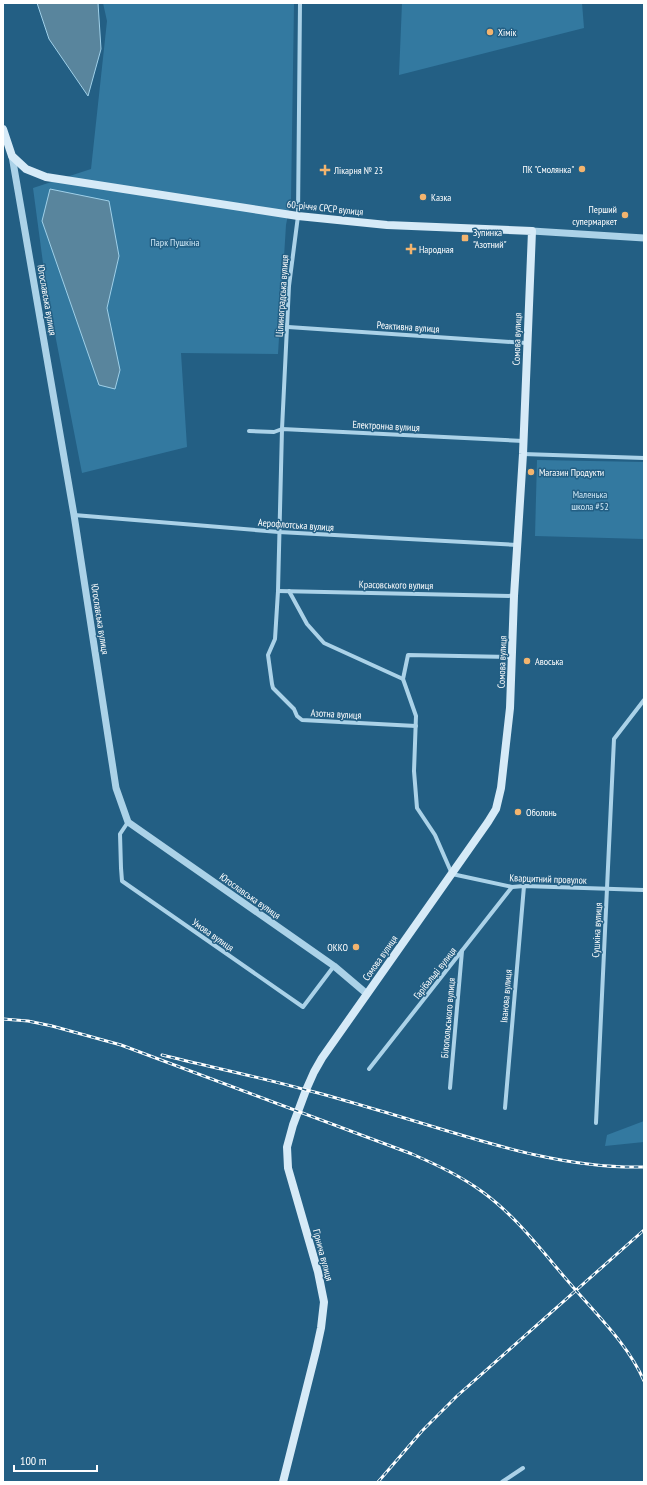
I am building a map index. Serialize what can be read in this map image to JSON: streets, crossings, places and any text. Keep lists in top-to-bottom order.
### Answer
{
  "streets": {
    "main road": [
      "60-річчя СРСР вулиця",
      "Югославська вулиця",
      "Сомова вулиця",
      "Гірнича вулиця"
    ],
    "street": [
      "Цілиноградська вулиця",
      "Реактивна вулиця",
      "Електронна вулиця",
      "Аерофлотська вулиця",
      "Красовського вулиця",
      "Азотна вулиця",
      "Кварцитний провулок",
      "Сушкіна вулиця",
      "Умова вулиця",
      "Гарібальді вулиця",
      "Іванова вулиця",
      "Білопольського вулиця"
    ]
  },
  "crossings": [
    ["60-річчя СРСР вулиця", "Цілиноградська вулиця"],
    ["60-річчя СРСР вулиця", "Югославська вулиця"],
    ["60-річчя СРСР вулиця", "Сомова вулиця"],
    ["Цілиноградська вулиця", "Реактивна вулиця"],
    ["Цілиноградська вулиця", "Електронна вулиця"],
    ["Цілиноградська вулиця", "Аерофлотська вулиця"],
    ["Цілиноградська вулиця", "Красовського вулиця"],
    ["Цілиноградська вулиця", "Азотна вулиця"],
    ["Югославська вулиця", "Сомова вулиця"],
    ["Югославська вулиця", "Аерофлотська вулиця"],
    ["Югославська вулиця", "Умова вулиця"],
    ["Реактивна вулиця", "Сомова вулиця"],
    ["Сомова вулиця", "Електронна вулиця"],
    ["Сомова вулиця", "Аерофлотська вулиця"],
    ["Сомова вулиця", "Красовського вулиця"],
    ["Сомова вулиця", "Кварцитний провулок"],
    ["Сомова вулиця", "Гірнича вулиця"],
    ["Красовського вулиця", "Азотна вулиця"],
    ["Кварцитний провулок", "Сушкіна вулиця"],
    ["Кварцитний провулок", "Гарібальді вулиця"],
    ["Кварцитний провулок", "Іванова вулиця"],
    ["Гарібальді вулиця", "Білопольського вулиця"]
  ],
  "parks": ["Парк Пушкіна", "Маленька школа #52"],
  "places": {
    "other": [
      "Хiмік",
      "ПК \"Смолянка\"",
      "Казка",
      "Перший супермаркет",
      "Магазин Продукти",
      "Авоська",
      "Оболонь",
      "ОККО"
    ],
    "health": ["Лікарня № 23", "Народная"],
    "transit": ["Зупинка \"Азотний\""]
  },
  "scale_bar": "100 m"
}
